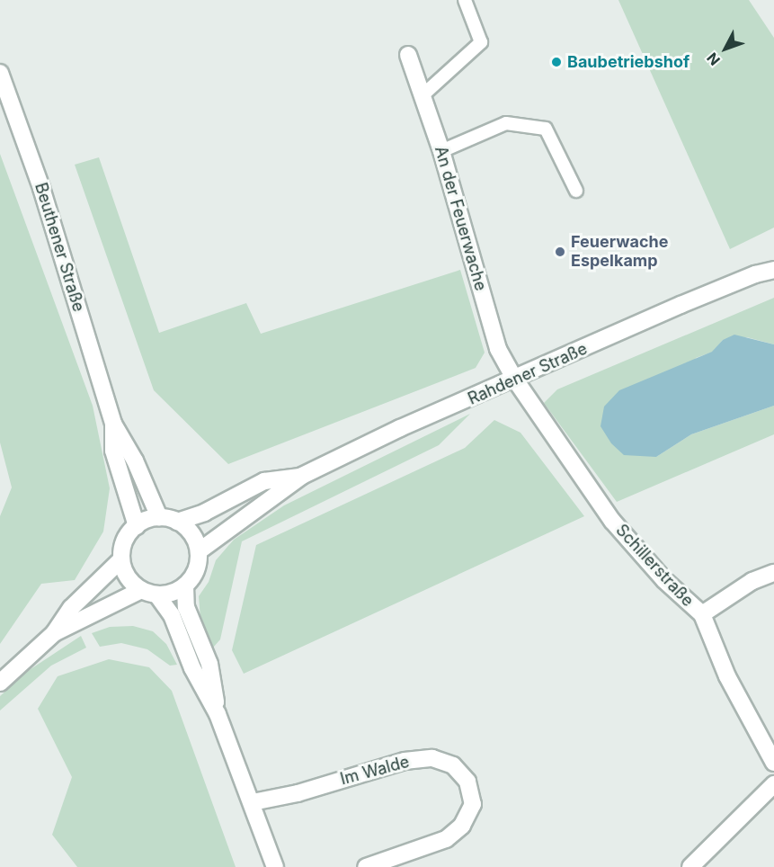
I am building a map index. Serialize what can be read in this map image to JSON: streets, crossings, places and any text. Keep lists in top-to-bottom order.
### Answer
{
  "streets": {
    "street": [
      "An der Feuerwache",
      "Beuthener Straße",
      "Rahdener Straße",
      "Schillerstraße",
      "Im Walde"
    ]
  },
  "crossings": [
    ["An der Feuerwache", "Rahdener Straße"],
    ["An der Feuerwache", "Schillerstraße"],
    ["Beuthener Straße", "Rahdener Straße"],
    ["Rahdener Straße", "Schillerstraße"]
  ],
  "places": ["Baubetriebshof", "Feuerwache Espelkamp"],
  "north": "bottom left"
}
